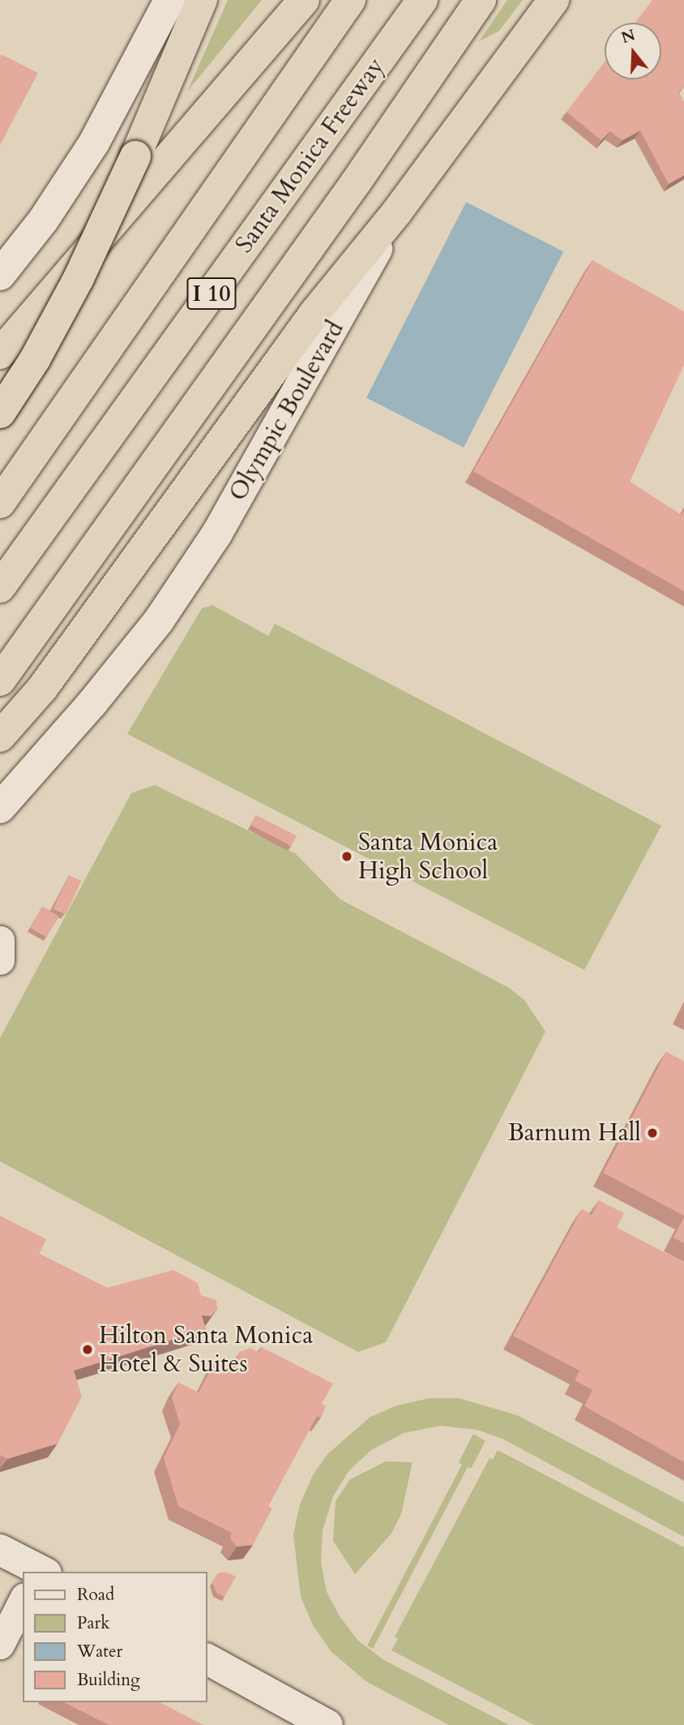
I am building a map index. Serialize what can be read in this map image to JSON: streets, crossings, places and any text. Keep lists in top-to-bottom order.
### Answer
{
  "streets": {
    "highway": ["Santa Monica Freeway", "I 10", "Olympic Boulevard"]
  },
  "places": ["Santa Monica High School", "Barnum Hall", "Hilton Santa Monica Hotel & Suites"],
  "legend": [
    "Road",
    "Park",
    "Water",
    "Building"
  ],
  "north": "top"
}
